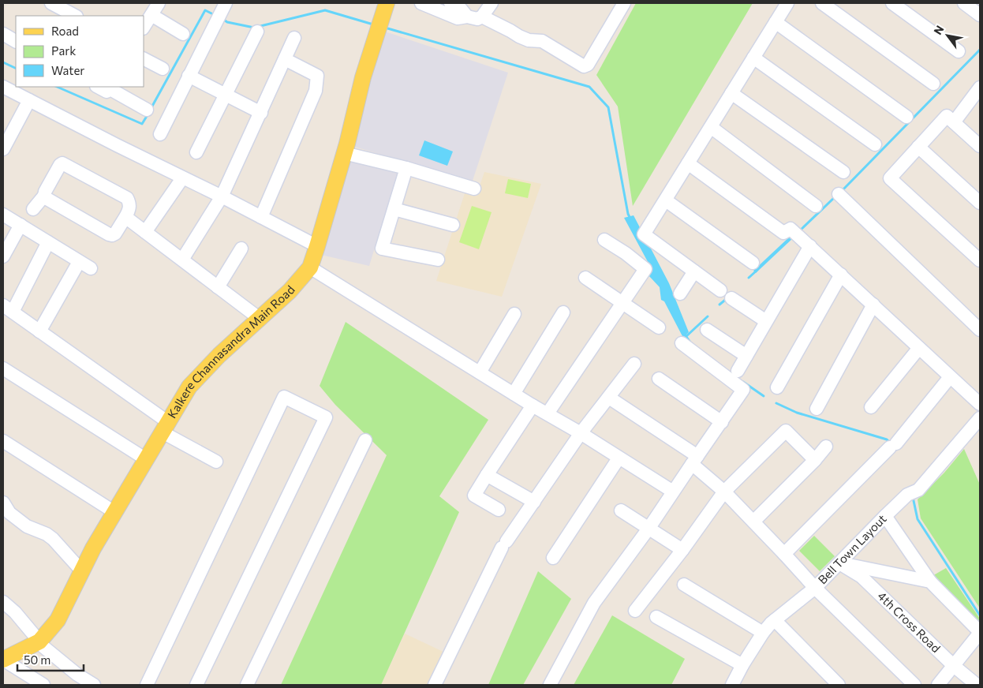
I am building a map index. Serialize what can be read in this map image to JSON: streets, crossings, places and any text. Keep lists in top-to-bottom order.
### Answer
{
  "streets": {
    "main road": ["Kalkere Channasandra Main Road"],
    "street": ["Bell Town Layout", "4th Cross Road"]
  },
  "crossings": [
    ["Bell Town Layout", "4th Cross Road"]
  ],
  "legend": ["Road", "Park", "Water"],
  "scale_bar": "50 m",
  "north": "top left"
}
